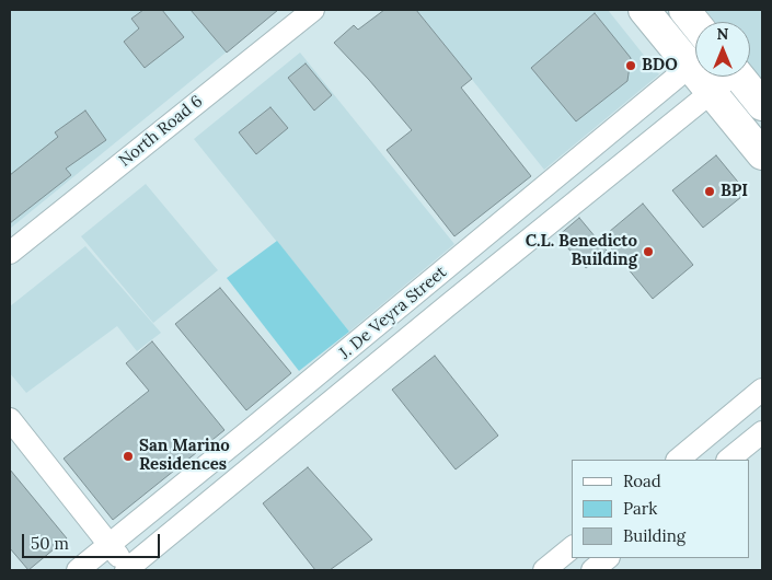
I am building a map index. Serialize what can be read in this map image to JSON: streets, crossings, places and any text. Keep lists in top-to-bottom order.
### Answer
{
  "streets": {
    "street": ["North Road 6", "J. De Veyra Street"]
  },
  "places": [
    "BDO",
    "BPI",
    "C.L. Benedicto Building",
    "San Marino Residences"
  ],
  "legend": ["Road", "Park", "Building"],
  "scale_bar": "50 m",
  "north": "top"
}
